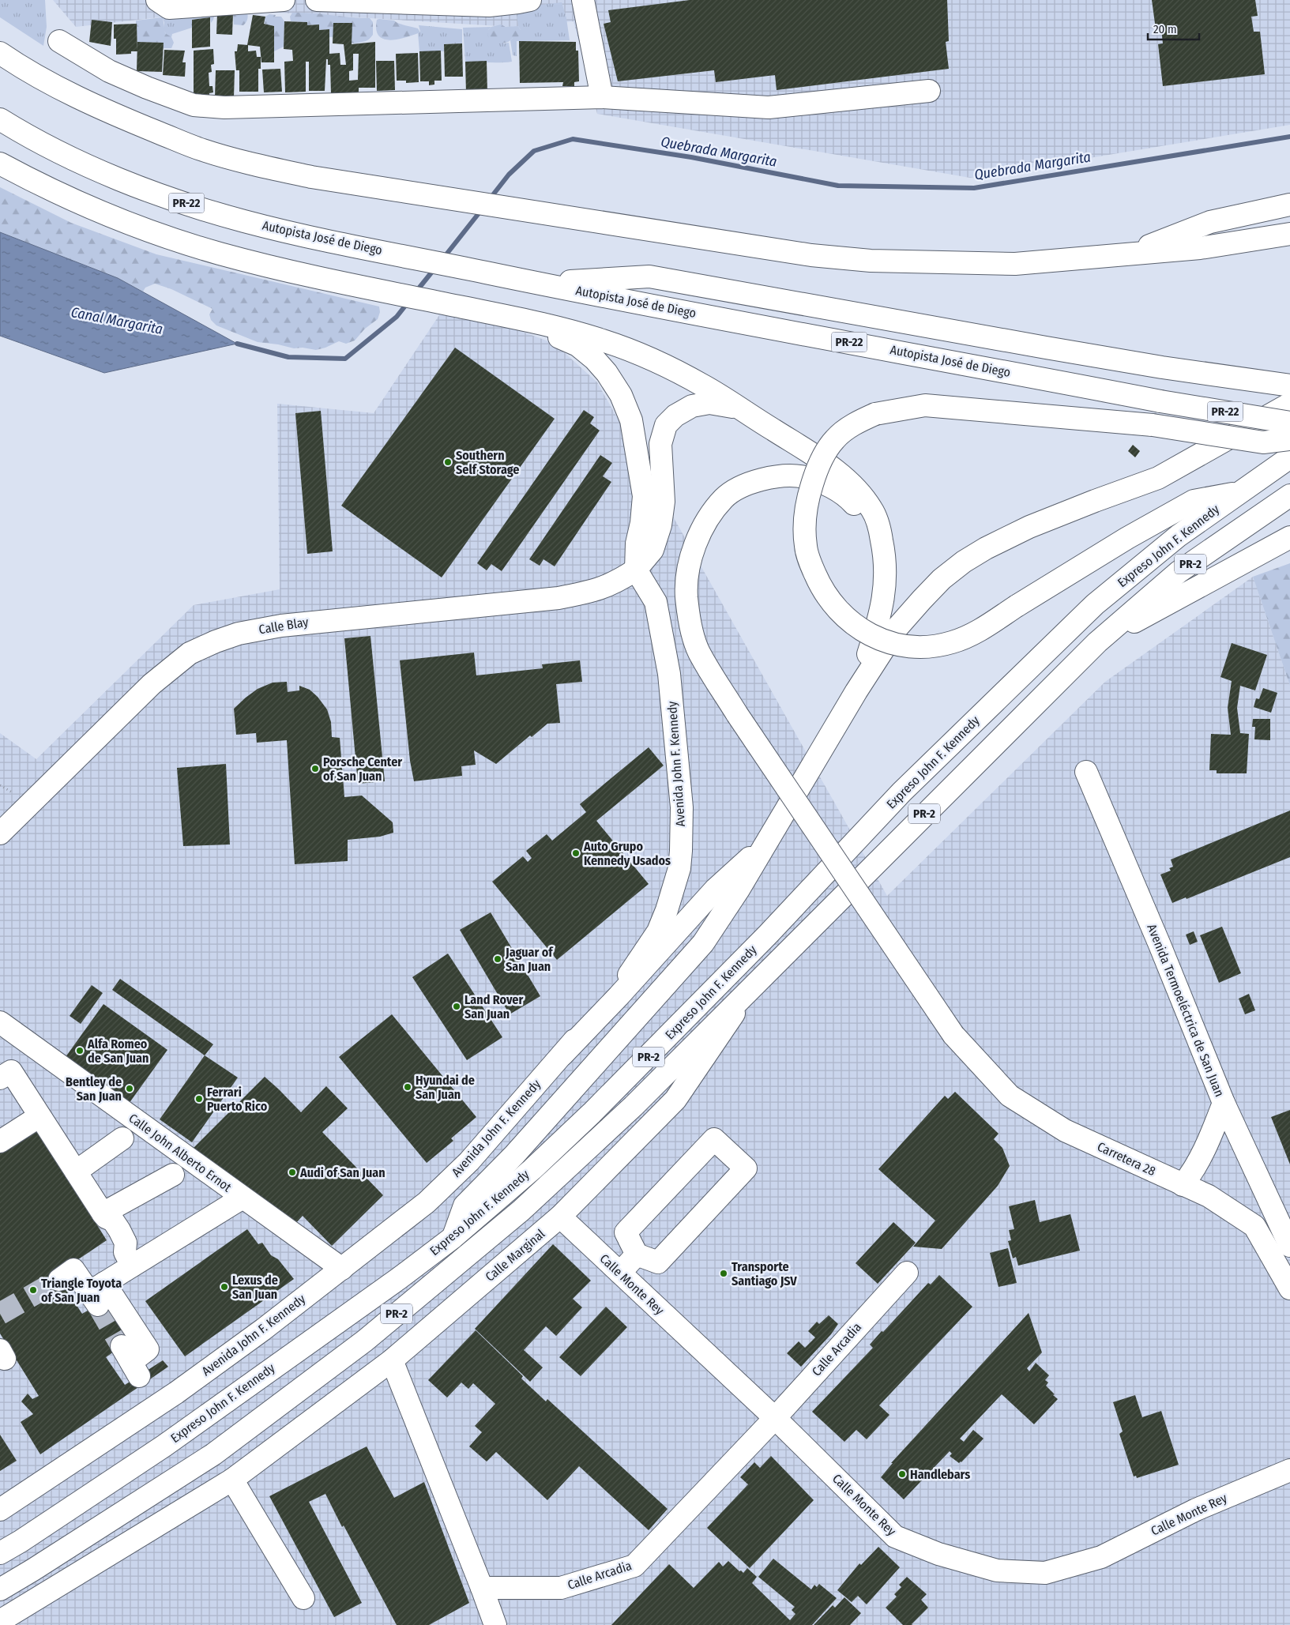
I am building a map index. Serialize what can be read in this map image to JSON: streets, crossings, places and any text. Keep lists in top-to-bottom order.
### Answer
{
  "streets": {
    "main road": [
      "PR-22",
      "Autopista José de Diego",
      "Expreso John F. Kennedy",
      "PR-2",
      "Calle Blay",
      "Avenida John F. Kennedy",
      "Avenida Termoeléctrica de San Juan",
      "Calle John Alberto Ernot",
      "Carretera 28",
      "Calle Marginal",
      "Calle Monte Rey",
      "Calle Arcadia"
    ]
  },
  "crossings": [
    ["Expreso John F. Kennedy", "Calle Marginal"],
    ["Calle Blay", "Avenida John F. Kennedy"],
    ["Avenida John F. Kennedy", "Calle John Alberto Ernot"],
    ["Calle Marginal", "Calle Monte Rey"],
    ["Calle Monte Rey", "Calle Arcadia"]
  ],
  "water": ["Quebrada Margarita", "Canal Margarita"],
  "places": [
    "Southern Self Storage",
    "Porsche Center of San Juan",
    "Auto Grupo Kennedy Usados",
    "Jaguar of San Juan",
    "Land Rover San Juan",
    "Alfa Romeo de San Juan",
    "Hyundai de San Juan",
    "Bentley de San Juan",
    "Ferrari Puerto Rico",
    "Audi of San Juan",
    "Transporte Santiago JSV",
    "Lexus de San Juan",
    "Triangle Toyota of San Juan",
    "Handlebars"
  ],
  "scale_bar": "20 m"
}
